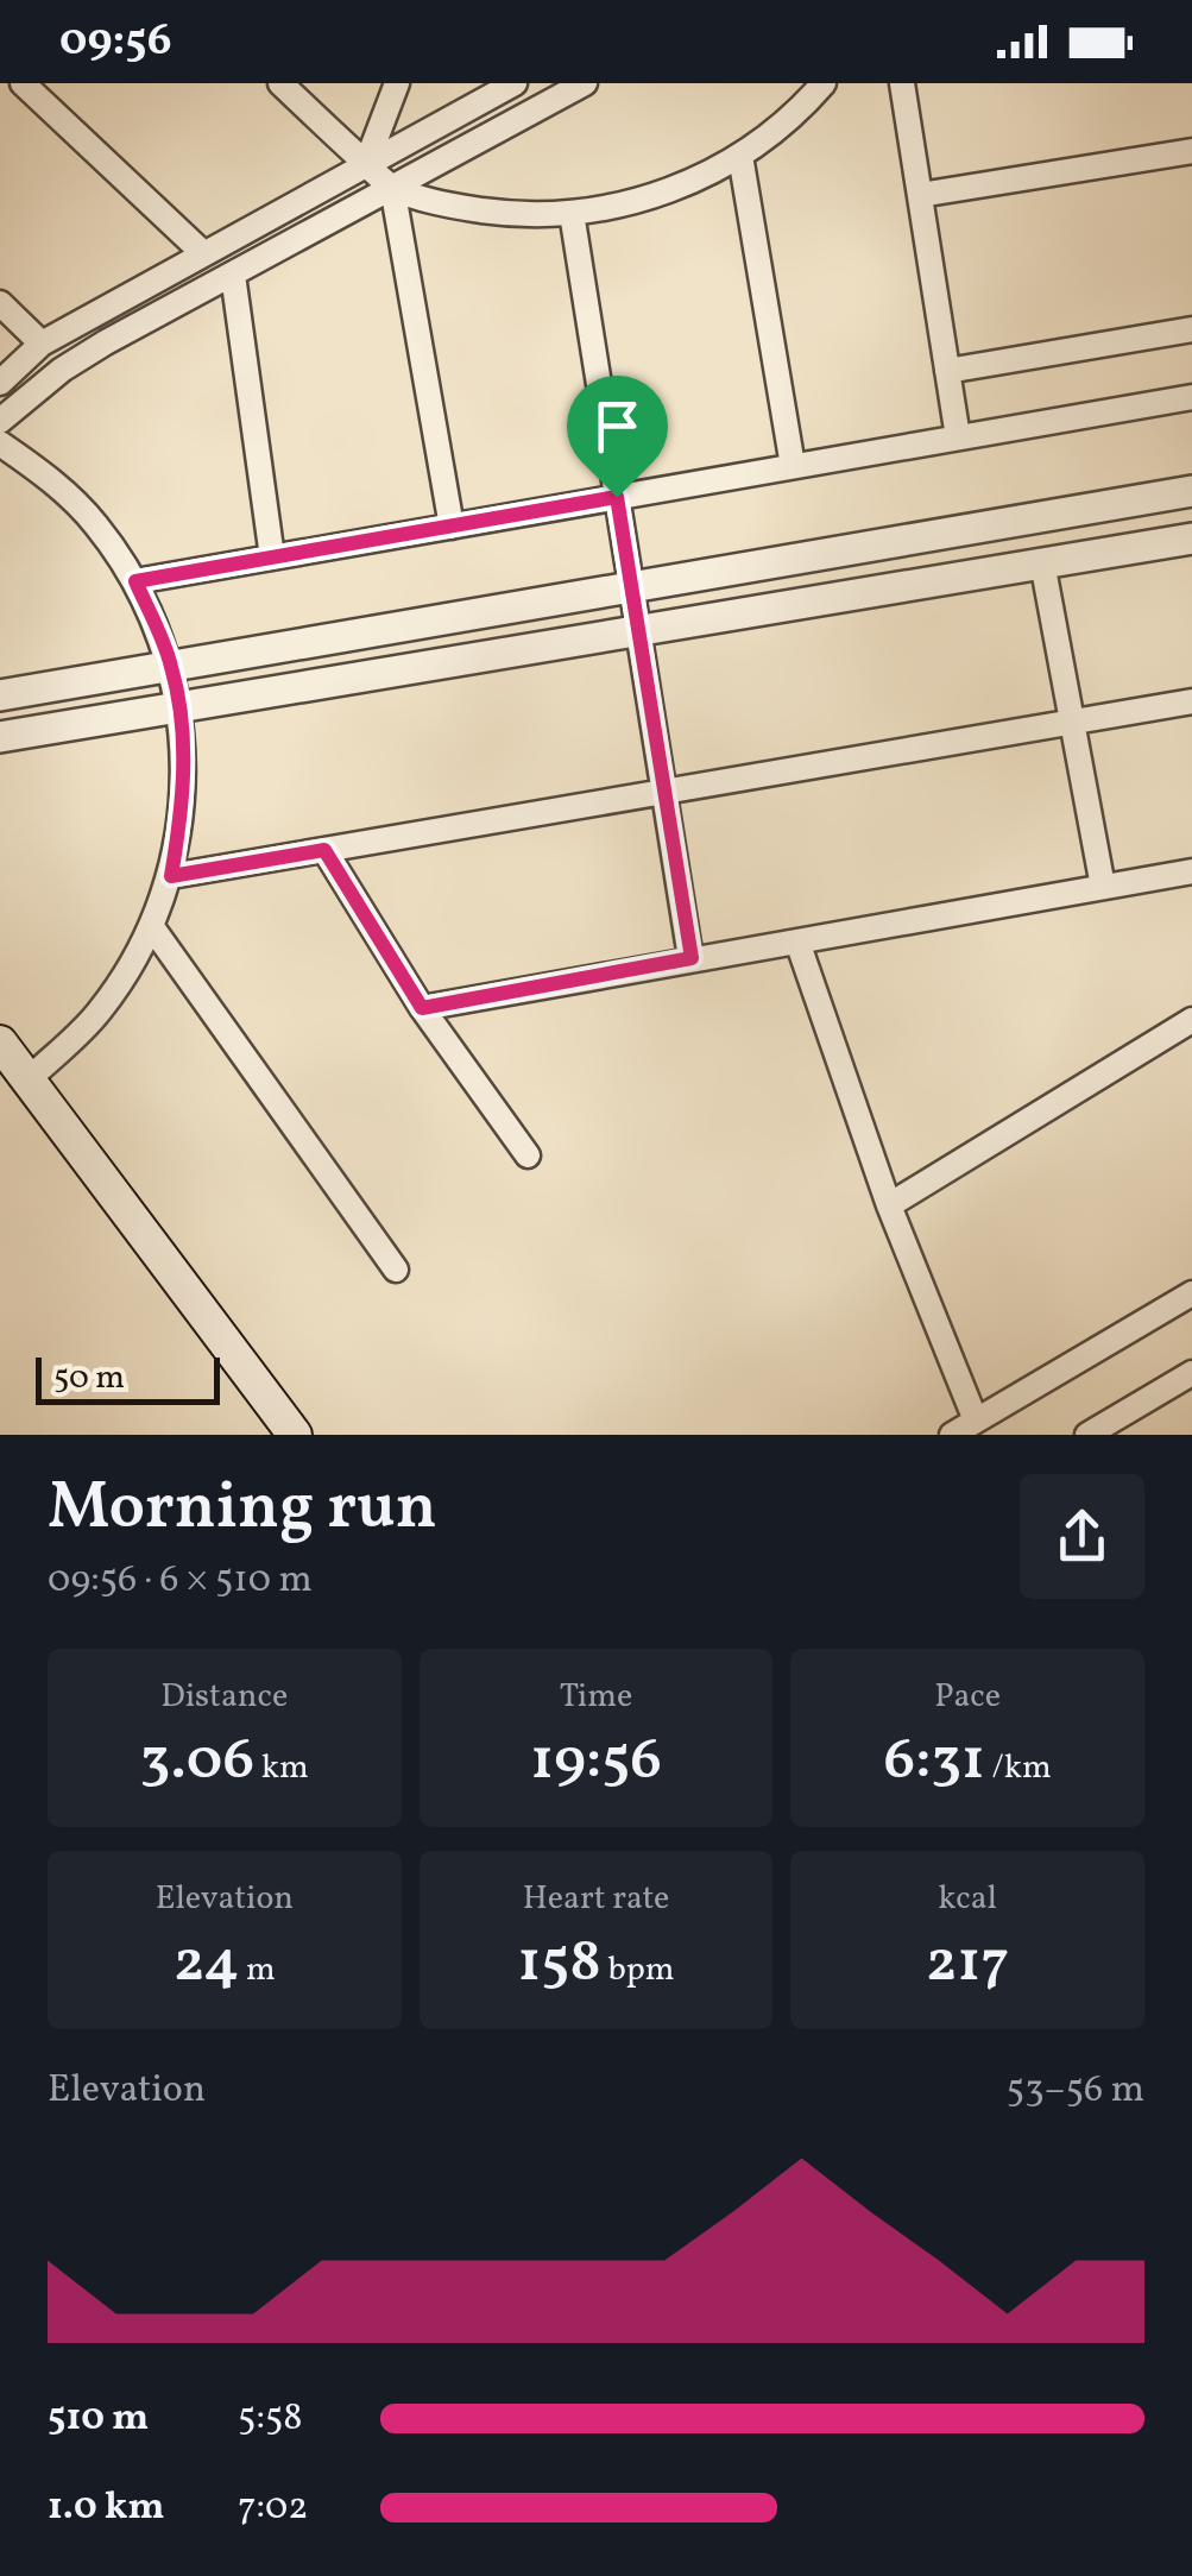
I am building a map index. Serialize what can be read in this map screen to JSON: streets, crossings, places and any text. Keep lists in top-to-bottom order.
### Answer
{
  "scale_bar": "50 m",
  "page": {
    "status": "09:56",
    "scale": "50 m",
    "heading": ["Morning run", "09:56 · 6 × 510 m"],
    "stats": [
      ["Distance", "3.06 km"],
      ["Time", "19:56"],
      ["Pace", "6:31 /km"],
      ["Elevation", "24 m"],
      ["Heart rate", "158 bpm"],
      ["kcal", "217"]
    ],
    "chart": ["Elevation", "53–56 m"],
    "list": [
      {
        "name": "510 m",
        "note": "5:58"
      },
      {
        "name": "1.0 km",
        "note": "7:02"
      }
    ]
  }
}
